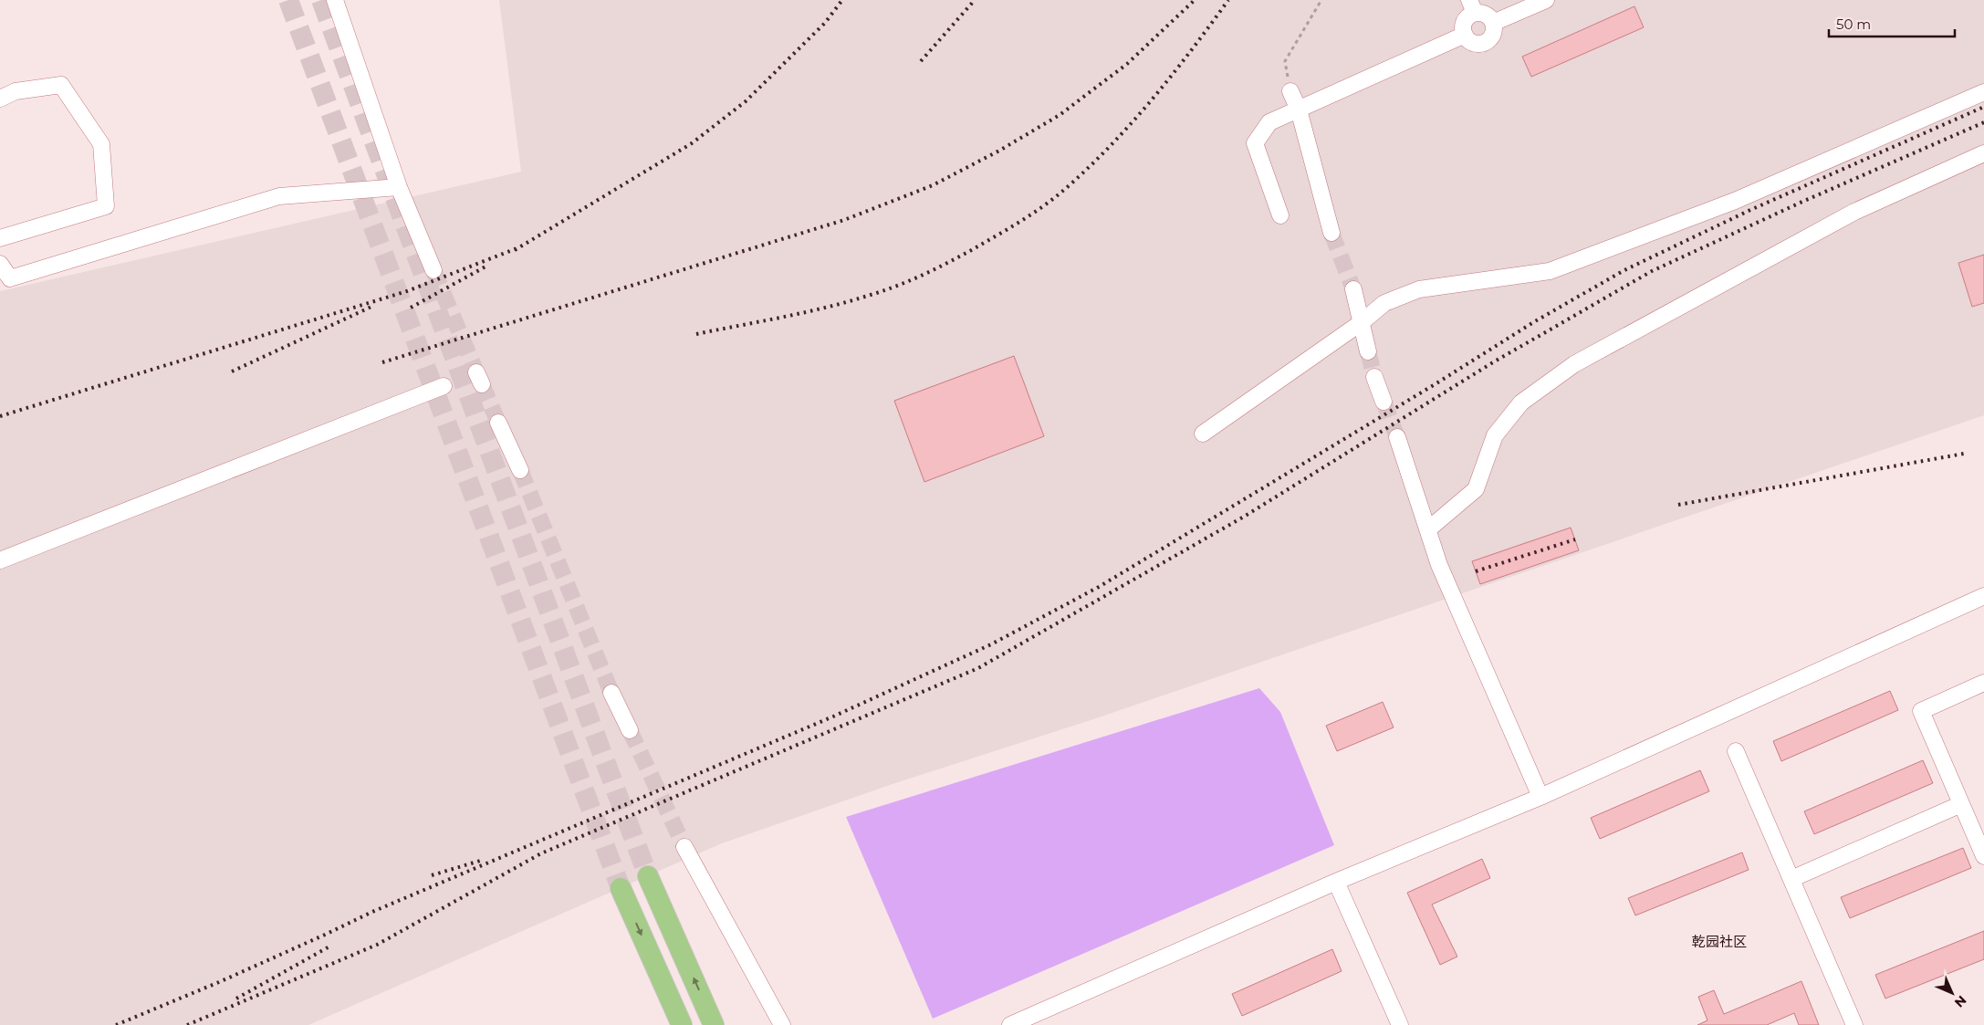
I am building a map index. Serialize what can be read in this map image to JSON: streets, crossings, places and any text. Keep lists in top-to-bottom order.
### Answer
{
  "districts": ["乾园社区"],
  "scale_bar": "50 m",
  "north": "bottom right"
}
